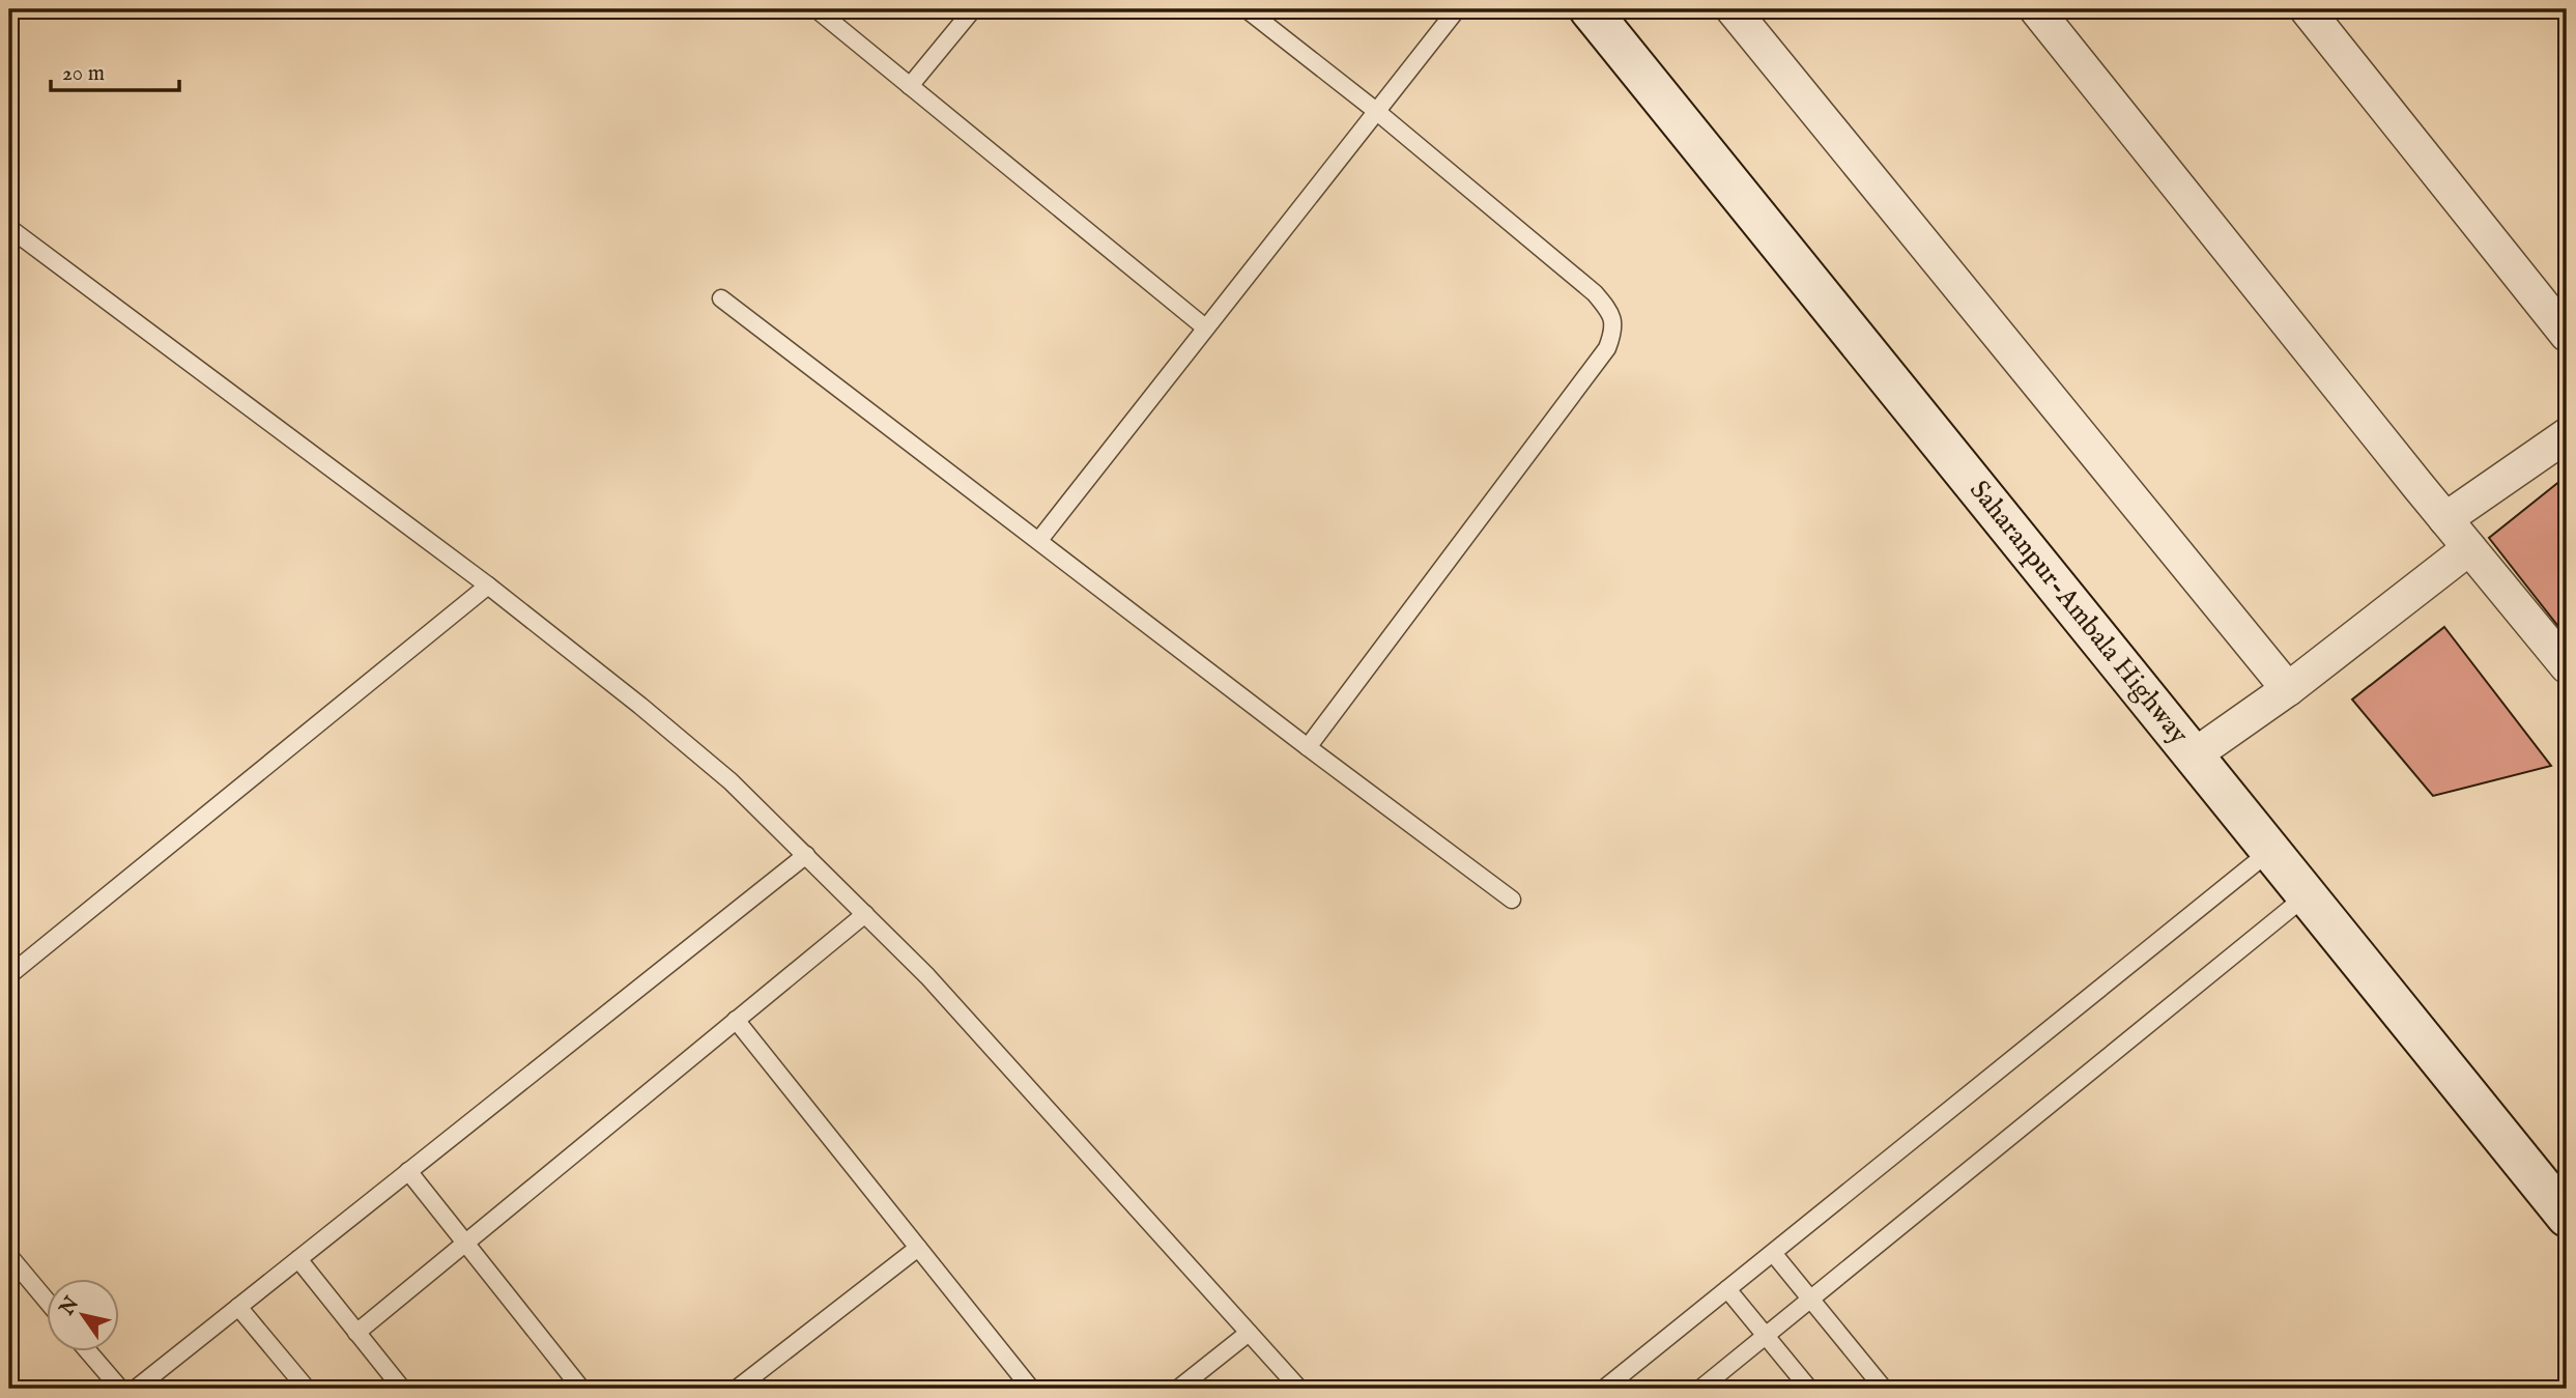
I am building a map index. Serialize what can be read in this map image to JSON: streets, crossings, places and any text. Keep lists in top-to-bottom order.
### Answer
{
  "streets": {
    "main road": ["Saharanpur-Ambala Highway"]
  },
  "scale_bar": "20 m",
  "north": "top left"
}
